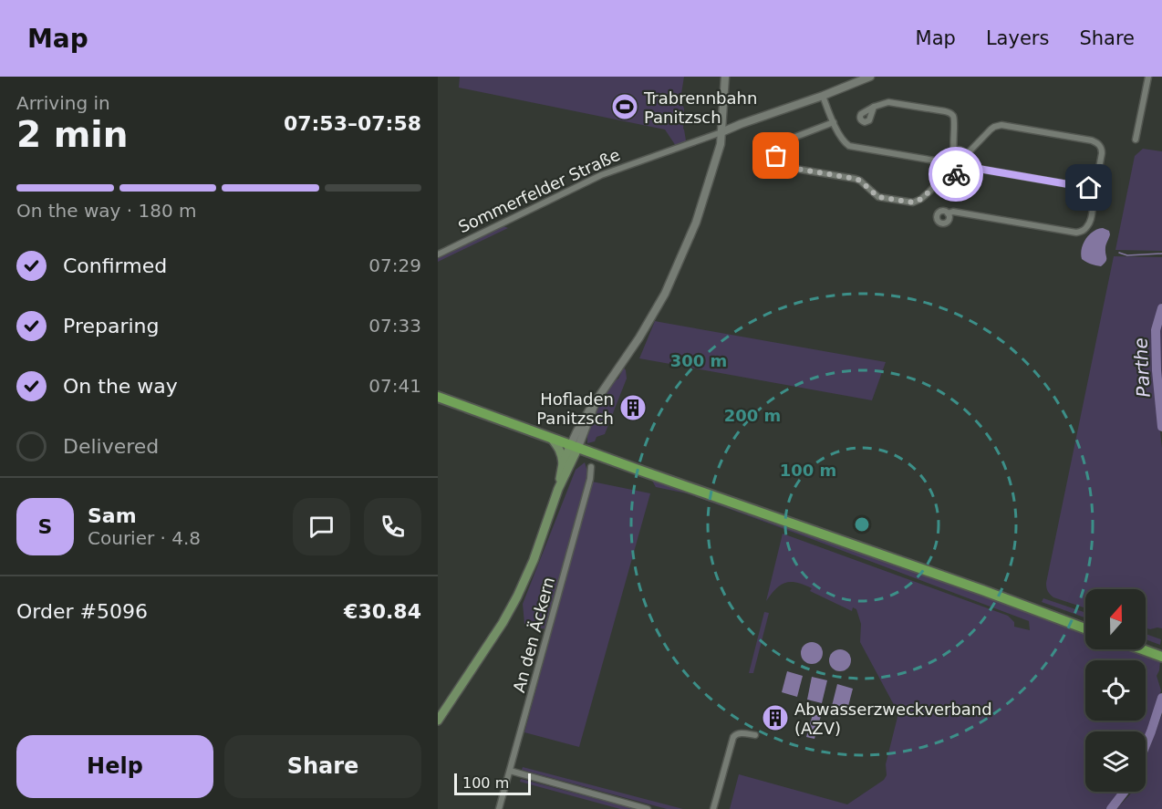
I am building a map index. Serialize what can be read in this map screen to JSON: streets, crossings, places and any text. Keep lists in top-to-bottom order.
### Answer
{
  "streets": {
    "street": ["Sommerfelder Straße", "An den Äckern"]
  },
  "water": ["Parthe"],
  "places": {
    "sports": ["Trabrennbahn Panitzsch"],
    "building": ["Hofladen Panitzsch", "Abwasserzweckverband (AZV)"]
  },
  "scale_bar": "100 m",
  "north": "top",
  "page": {
    "header": "Map",
    "nav": ["Map", "Layers", "Share"],
    "heading": ["2 min", "Arriving in", "07:53–07:58"],
    "panel": [
      "Sam",
      "Courier · 4.8",
      "Order #5096",
      "€30.84"
    ],
    "bar": "On the way · 180 m",
    "list": [
      ["Confirmed", "07:29"],
      ["Preparing", "07:33"],
      ["On the way", "07:41"],
      "Delivered"
    ],
    "round": "S",
    "buttons": ["Help", "Share"],
    "scale": "100 m"
  },
  "rings": ["300 m", "200 m", "100 m"]
}
